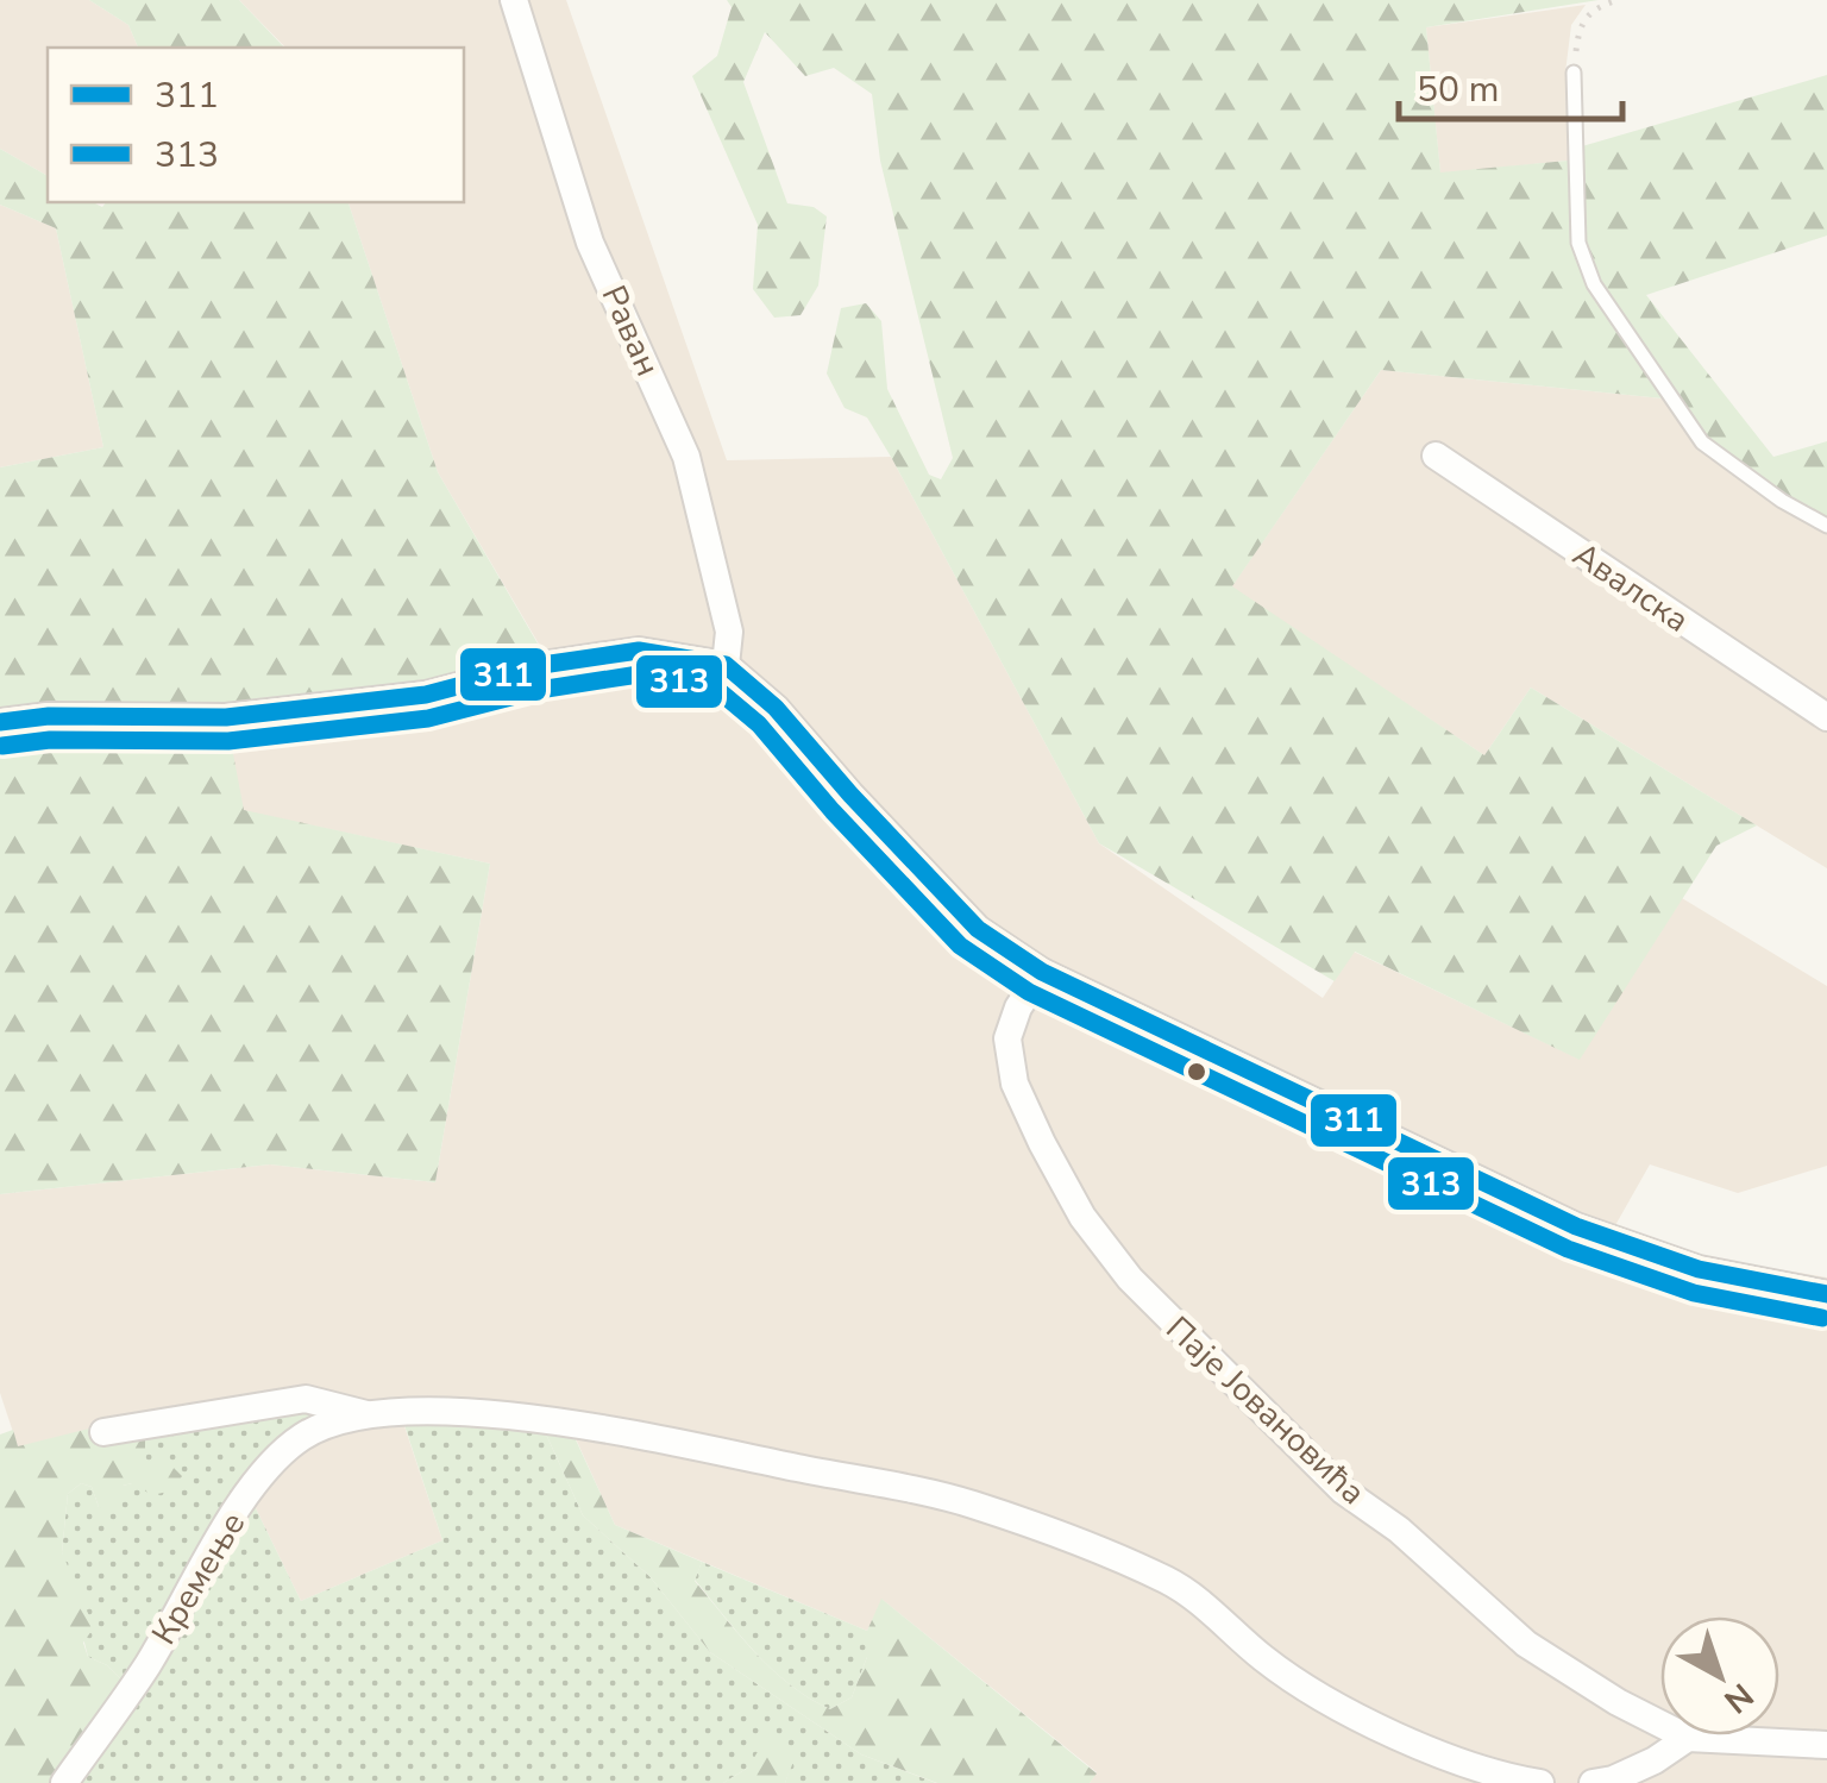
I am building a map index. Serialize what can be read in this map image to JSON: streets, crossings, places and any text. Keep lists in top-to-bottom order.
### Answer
{
  "streets": {
    "street": [
      "Раван",
      "Авалска",
      "Паје Јовановића",
      "Кремење"
    ]
  },
  "lines": ["transit line 311", "transit line 313"],
  "legend": ["311", "313"],
  "scale_bar": "50 m",
  "north": "bottom right"
}
